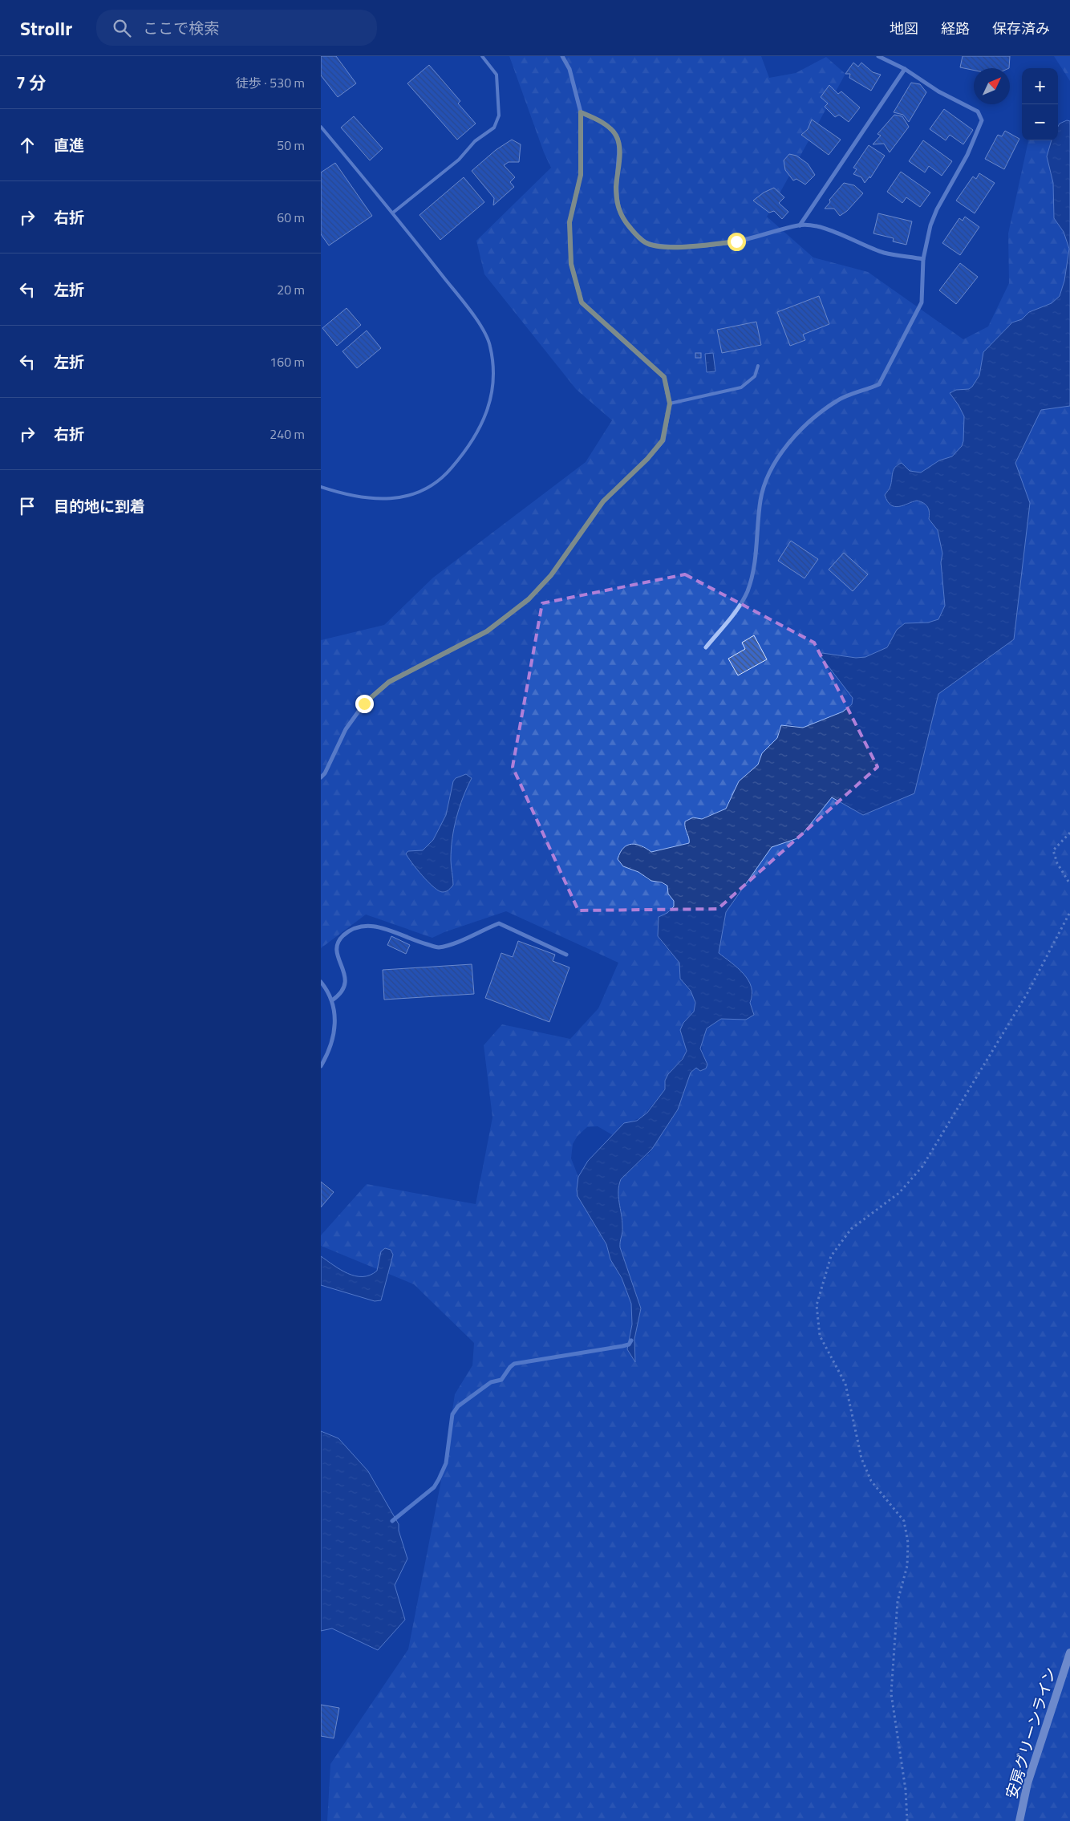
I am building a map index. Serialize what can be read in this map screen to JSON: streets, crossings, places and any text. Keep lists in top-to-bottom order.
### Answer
{
  "streets": {
    "street": ["安房グリーンライン"]
  },
  "north": "top right",
  "page": {
    "header": "Strollr",
    "search": "ここで検索",
    "nav": ["地図", "経路", "保存済み"],
    "heading": ["7 分", "徒歩 · 530 m"],
    "map_buttons": ["+", "−"],
    "list": [
      ["直進", "50 m"],
      ["右折", "60 m"],
      ["左折", "20 m"],
      ["左折", "160 m"],
      ["右折", "240 m"],
      "目的地に到着"
    ]
  }
}
